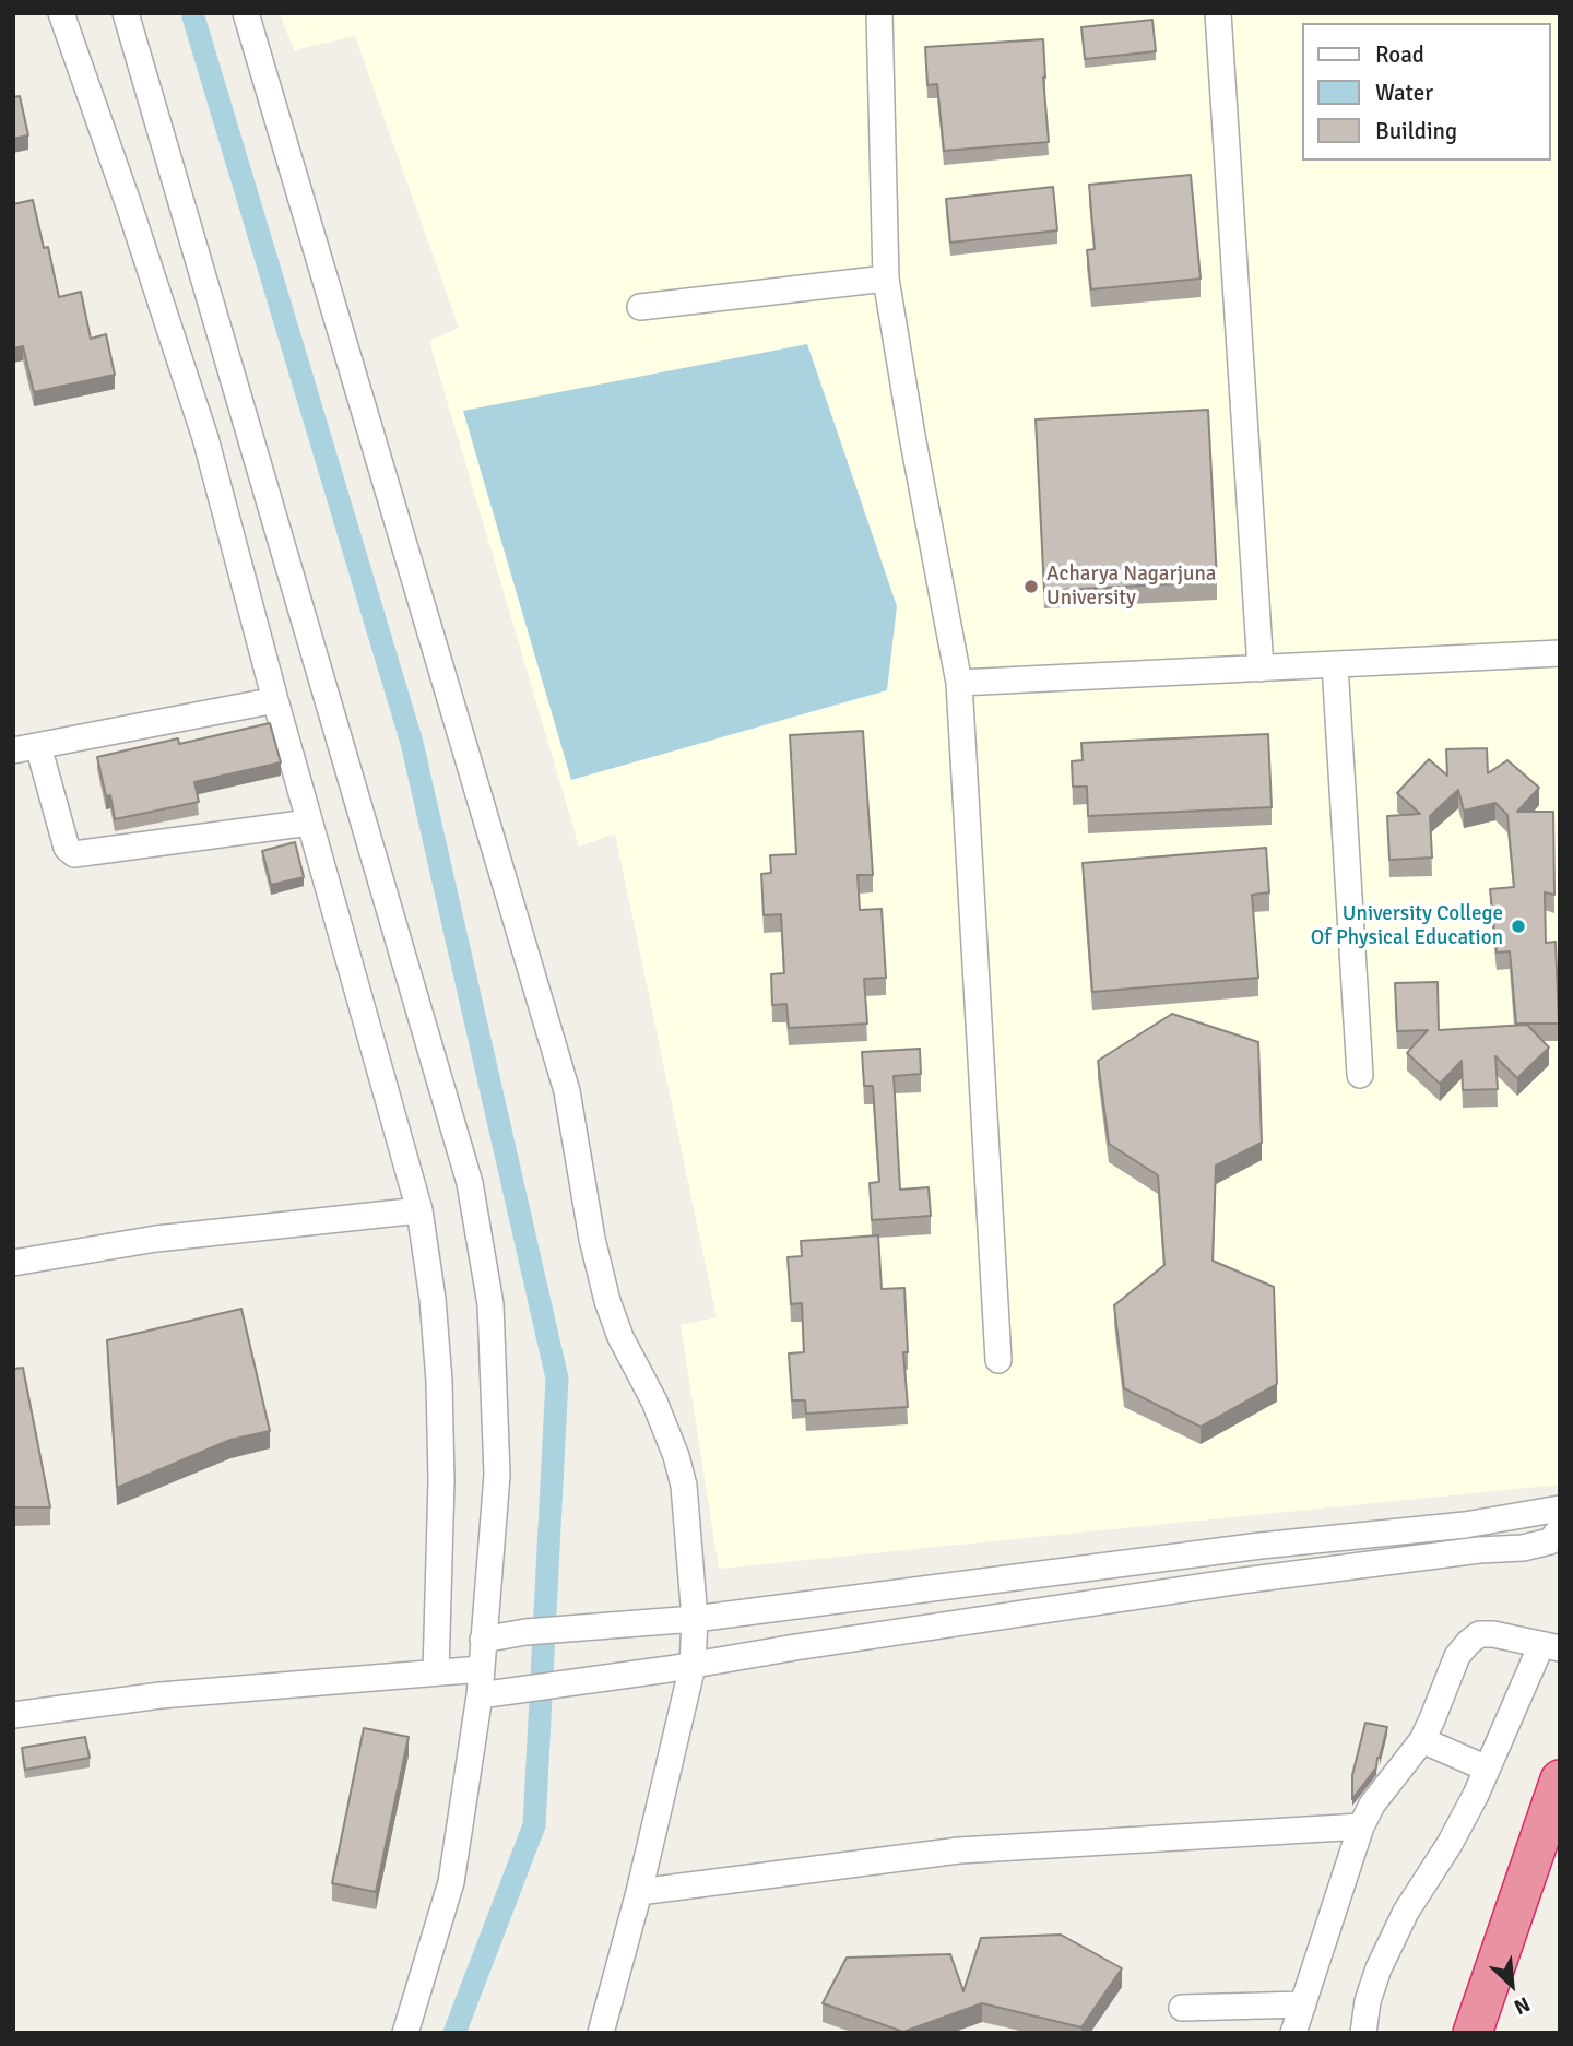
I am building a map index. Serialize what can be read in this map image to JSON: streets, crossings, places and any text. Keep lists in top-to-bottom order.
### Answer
{
  "places": ["Acharya Nagarjuna University", "University College Of Physical Education"],
  "legend": ["Road", "Water", "Building"],
  "north": "bottom right"
}
